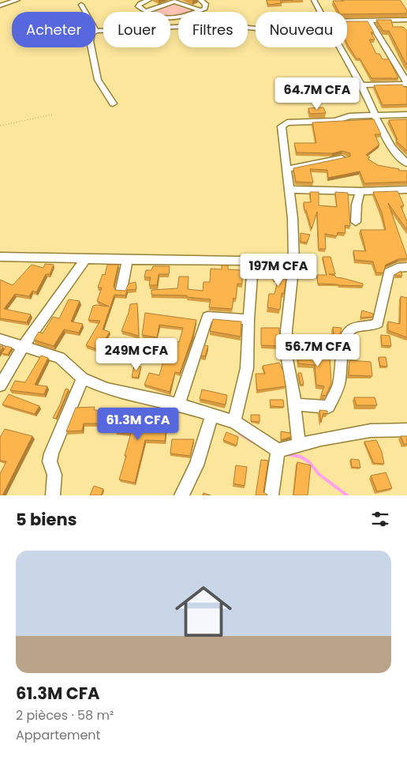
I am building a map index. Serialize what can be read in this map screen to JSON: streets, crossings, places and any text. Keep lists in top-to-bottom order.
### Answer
{
  "page": {
    "chip": [
      "Acheter",
      "Louer",
      "Filtres",
      "Nouveau"
    ],
    "price": [
      "64.7M CFA",
      "197M CFA",
      "56.7M CFA",
      "249M CFA",
      "61.3M CFA"
    ],
    "heading": "5 biens",
    "list": [
      {
        "name": "61.3M CFA",
        "note": "2 pièces · 58 m² · Appartement"
      }
    ]
  }
}
